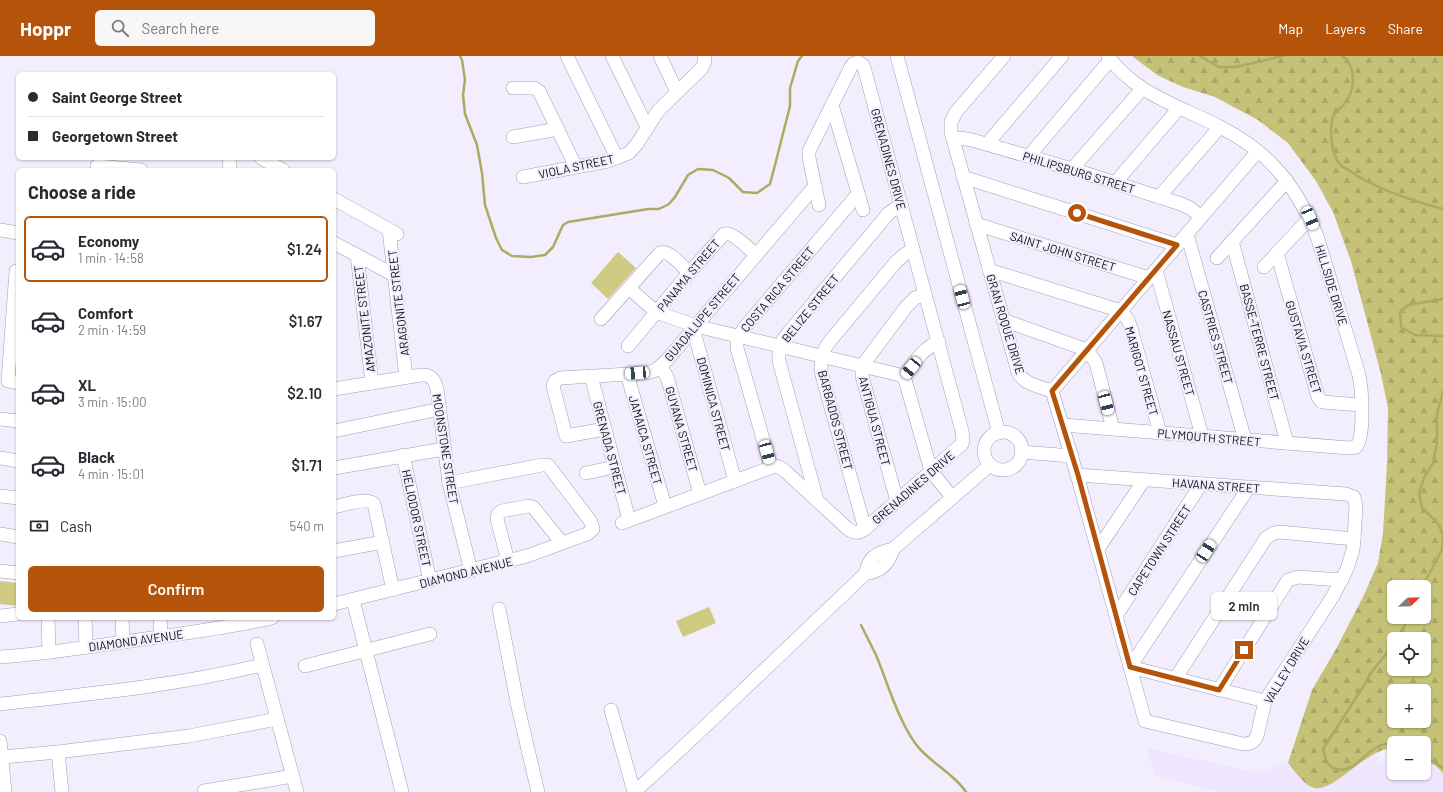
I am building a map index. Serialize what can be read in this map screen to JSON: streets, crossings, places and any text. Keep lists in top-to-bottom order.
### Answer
{
  "streets": {
    "street": [
      "GRENADINES DRIVE",
      "VIOLA STREET",
      "PHILIPSBURG STREET",
      "SAINT JOHN STREET",
      "PANAMA STREET",
      "HILLSIDE DRIVE",
      "COSTA RICA STREET",
      "ARAGONITE STREET",
      "BELIZE STREET",
      "GUADALUPE STREET",
      "AMAZONITE STREET",
      "GRAN ROQUE DRIVE",
      "CASTRIES STREET",
      "BASSE-TERRE STREET",
      "GUSTAVIA STREET",
      "NASSAU STREET",
      "MARIGOT STREET",
      "DOMINICA STREET",
      "BARBADOS STREET",
      "ANTIGUA STREET",
      "GUYANA STREET",
      "PLYMOUTH STREET",
      "JAMAICA STREET",
      "GRENADA STREET",
      "MOONSTONE STREET",
      "HAVANA STREET",
      "HELIODOR STREET",
      "CAPETOWN STREET",
      "DIAMOND AVENUE",
      "VALLEY DRIVE"
    ]
  },
  "crossings": [
    ["GRENADINES DRIVE", "COSTA RICA STREET"],
    ["GRENADINES DRIVE", "BELIZE STREET"],
    ["GRENADINES DRIVE", "BARBADOS STREET"],
    ["GRENADINES DRIVE", "ANTIGUA STREET"],
    ["PHILIPSBURG STREET", "GRAN ROQUE DRIVE"],
    ["SAINT JOHN STREET", "GRAN ROQUE DRIVE"],
    ["SAINT JOHN STREET", "NASSAU STREET"],
    ["PANAMA STREET", "GUADALUPE STREET"],
    ["HILLSIDE DRIVE", "GUSTAVIA STREET"],
    ["HILLSIDE DRIVE", "PLYMOUTH STREET"],
    ["ARAGONITE STREET", "MOONSTONE STREET"],
    ["GUADALUPE STREET", "DOMINICA STREET"],
    ["GUADALUPE STREET", "GUYANA STREET"],
    ["GUADALUPE STREET", "JAMAICA STREET"],
    ["GUADALUPE STREET", "GRENADA STREET"],
    ["CASTRIES STREET", "PLYMOUTH STREET"],
    ["BASSE-TERRE STREET", "PLYMOUTH STREET"],
    ["NASSAU STREET", "PLYMOUTH STREET"],
    ["MARIGOT STREET", "PLYMOUTH STREET"],
    ["JAMAICA STREET", "GRENADA STREET"],
    ["MOONSTONE STREET", "DIAMOND AVENUE"],
    ["HAVANA STREET", "CAPETOWN STREET"],
    ["HAVANA STREET", "VALLEY DRIVE"],
    ["HELIODOR STREET", "DIAMOND AVENUE"]
  ],
  "north": "top right",
  "page": {
    "header": "Hoppr",
    "search": "Search here",
    "nav": ["Map", "Layers", "Share"],
    "banner": ["Saint George Street", "Georgetown Street"],
    "heading": "Choose a ride",
    "list": [
      {
        "name": "Economy",
        "note": "1 min · 14:58",
        "value": "$1.24"
      },
      {
        "name": "Comfort",
        "note": "2 min · 14:59",
        "value": "$1.67"
      },
      {
        "name": "XL",
        "note": "3 min · 15:00",
        "value": "$2.10"
      },
      {
        "name": "Black",
        "note": "4 min · 15:01",
        "value": "$1.71"
      }
    ],
    "pay": ["Cash", "540 m"],
    "buttons": "Confirm",
    "map_buttons": ["+", "−"],
    "bubble": "2 min"
  }
}
